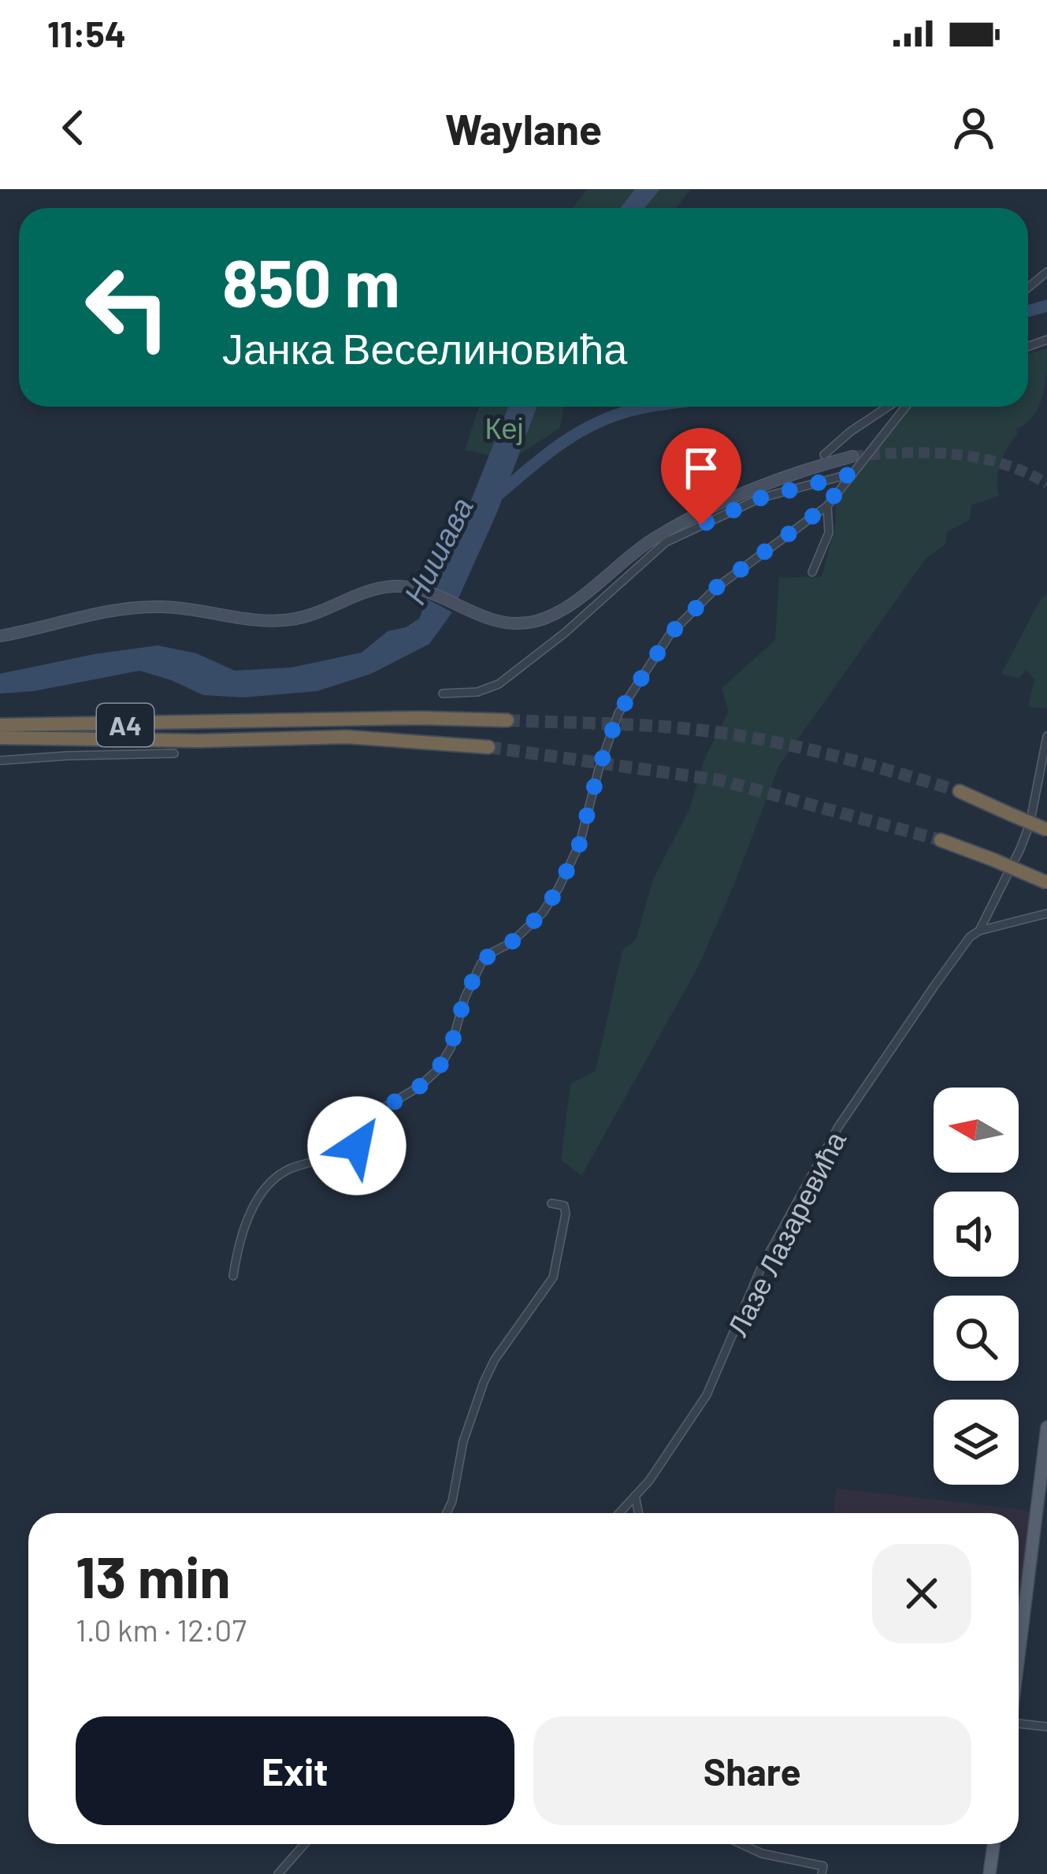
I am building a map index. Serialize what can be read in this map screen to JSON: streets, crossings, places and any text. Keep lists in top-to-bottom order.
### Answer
{
  "streets": {
    "highway": ["A4"],
    "street": ["Лазе Лазаревића"]
  },
  "water": ["Нишава"],
  "parks": ["Кеј"],
  "north": "left",
  "page": {
    "status": "11:54",
    "header": "Waylane",
    "turn": ["850 m", "Јанка Веселиновића"],
    "heading": ["13 min", "1.0 km · 12:07"],
    "buttons": ["Exit", "Share"]
  }
}
